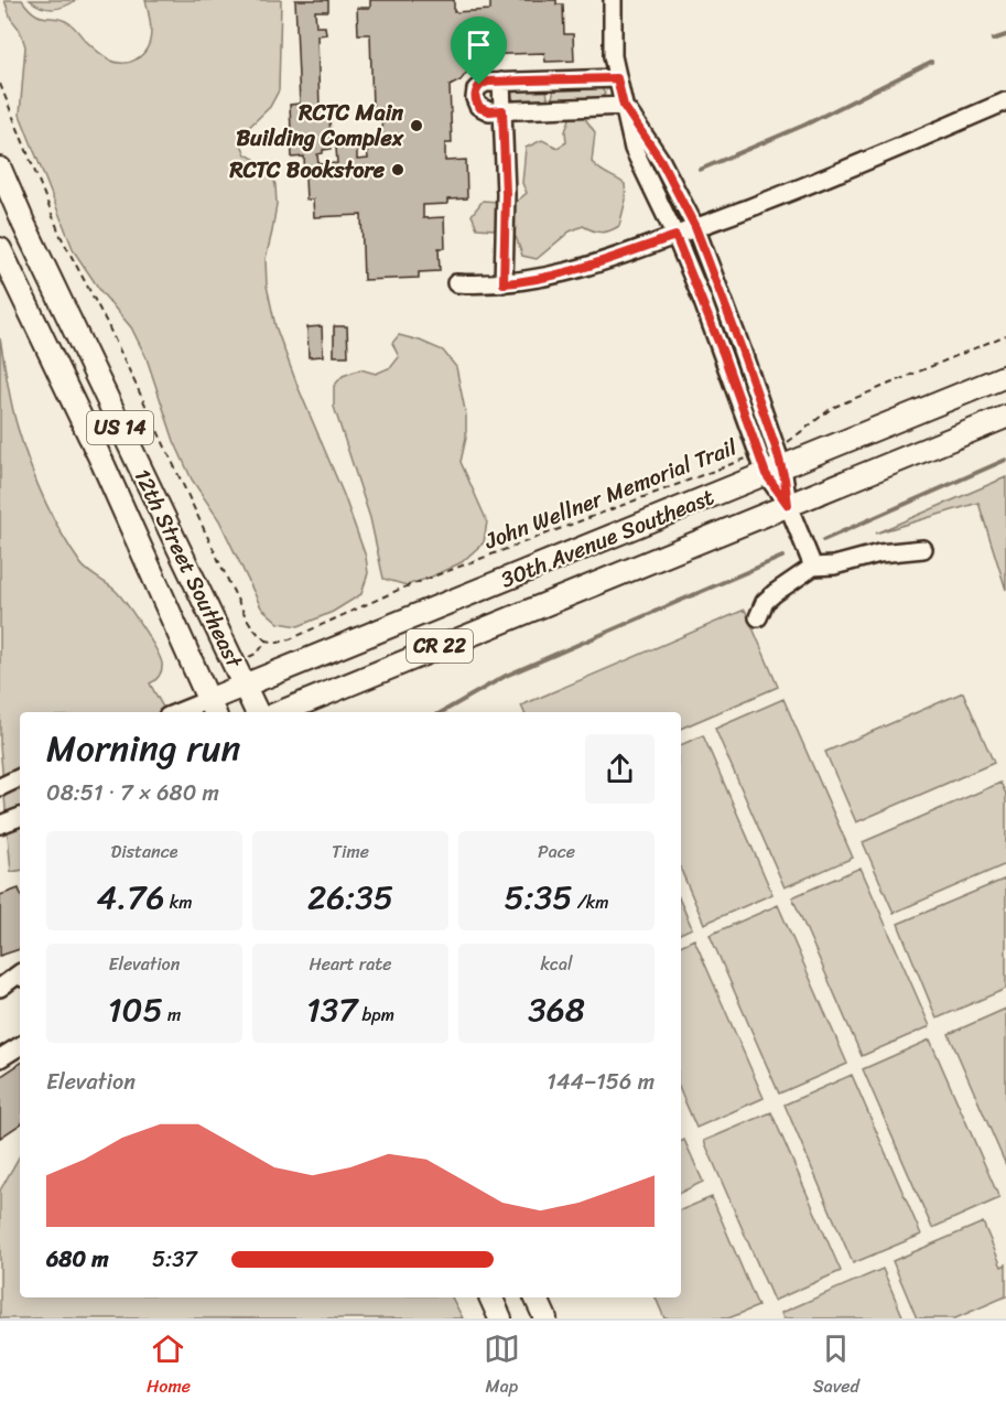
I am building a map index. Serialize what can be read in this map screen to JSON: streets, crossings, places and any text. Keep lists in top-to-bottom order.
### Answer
{
  "streets": {
    "main road": [
      "US 14",
      "30th Avenue Southeast",
      "12th Street Southeast",
      "CR 22"
    ],
    "path": ["John Wellner Memorial Trail"]
  },
  "crossings": [
    ["John Wellner Memorial Trail", "30th Avenue Southeast"],
    ["30th Avenue Southeast", "12th Street Southeast"]
  ],
  "places": ["RCTC Main Building Complex", "RCTC Bookstore"],
  "page": {
    "heading": ["Morning run", "08:51 · 7 × 680 m"],
    "stats": [
      ["Distance", "4.76 km"],
      ["Time", "26:35"],
      ["Pace", "5:35 /km"],
      ["Elevation", "105 m"],
      ["Heart rate", "137 bpm"],
      ["kcal", "368"]
    ],
    "chart": ["Elevation", "144–156 m"],
    "list": [
      {
        "name": "680 m",
        "note": "5:37"
      }
    ],
    "tabs": ["Home", "Map", "Saved"]
  }
}
